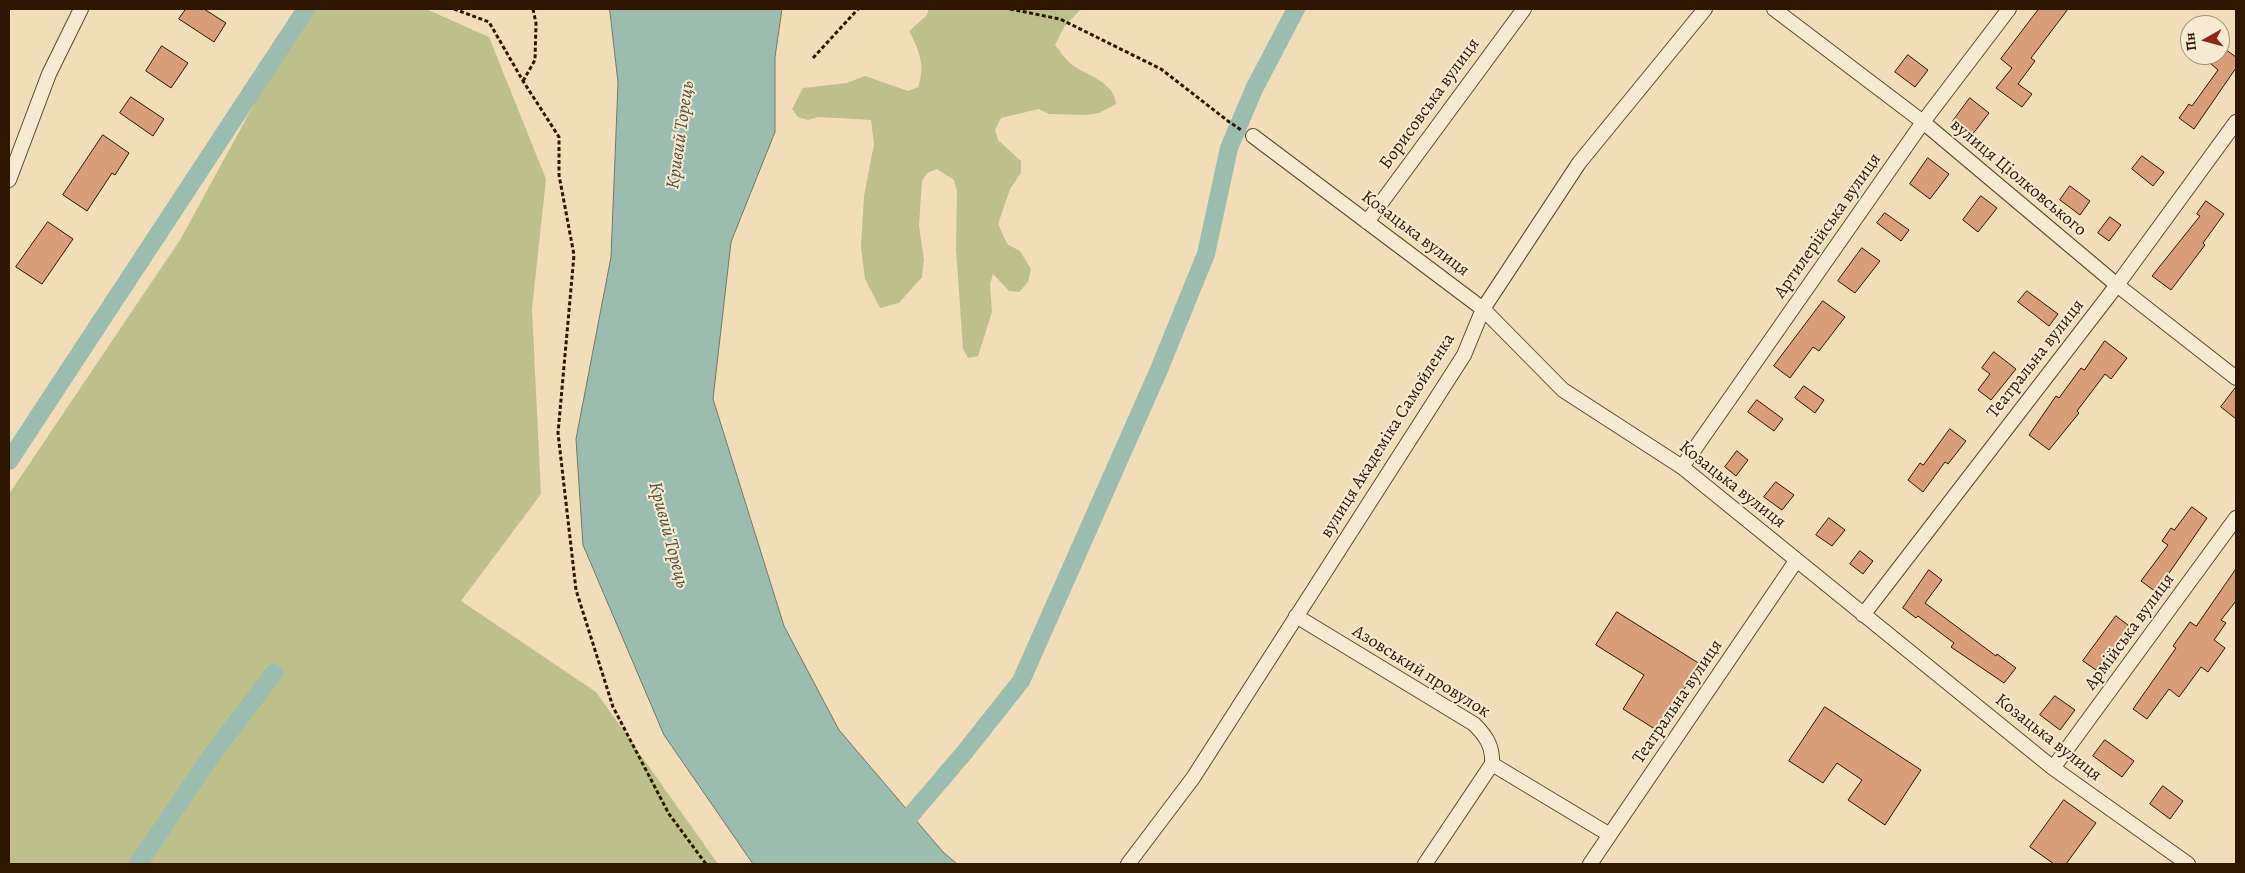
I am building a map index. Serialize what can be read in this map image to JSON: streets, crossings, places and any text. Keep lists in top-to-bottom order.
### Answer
{
  "streets": {
    "street": [
      "Борисовська вулиця",
      "вулиця Ціолковського",
      "Артилерійська вулиця",
      "Козацька вулиця",
      "Театральна вулиця",
      "вулиця Академіка Самойленка",
      "Армійська вулиця",
      "Азовський провулок"
    ]
  },
  "crossings": [
    ["Борисовська вулиця", "Козацька вулиця"],
    ["вулиця Ціолковського", "Артилерійська вулиця"],
    ["вулиця Ціолковського", "Театральна вулиця"],
    ["Артилерійська вулиця", "Козацька вулиця"],
    ["Козацька вулиця", "Театральна вулиця"],
    ["Козацька вулиця", "вулиця Академіка Самойленка"],
    ["Козацька вулиця", "Армійська вулиця"],
    ["вулиця Академіка Самойленка", "Азовський провулок"]
  ],
  "water": ["Кривий Торець"],
  "north": "left"
}
